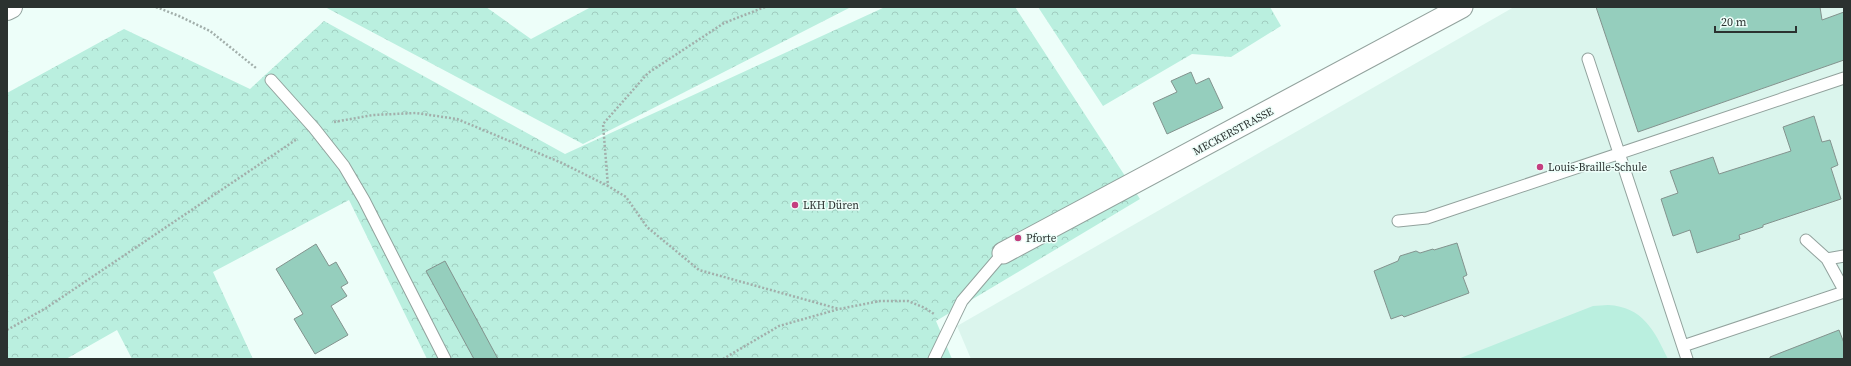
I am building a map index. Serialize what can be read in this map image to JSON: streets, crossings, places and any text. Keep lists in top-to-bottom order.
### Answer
{
  "streets": {
    "street": ["MECKERSTRASSE"]
  },
  "places": ["Louis-Braille-Schule", "LKH Düren", "Pforte"],
  "scale_bar": "20 m"
}
